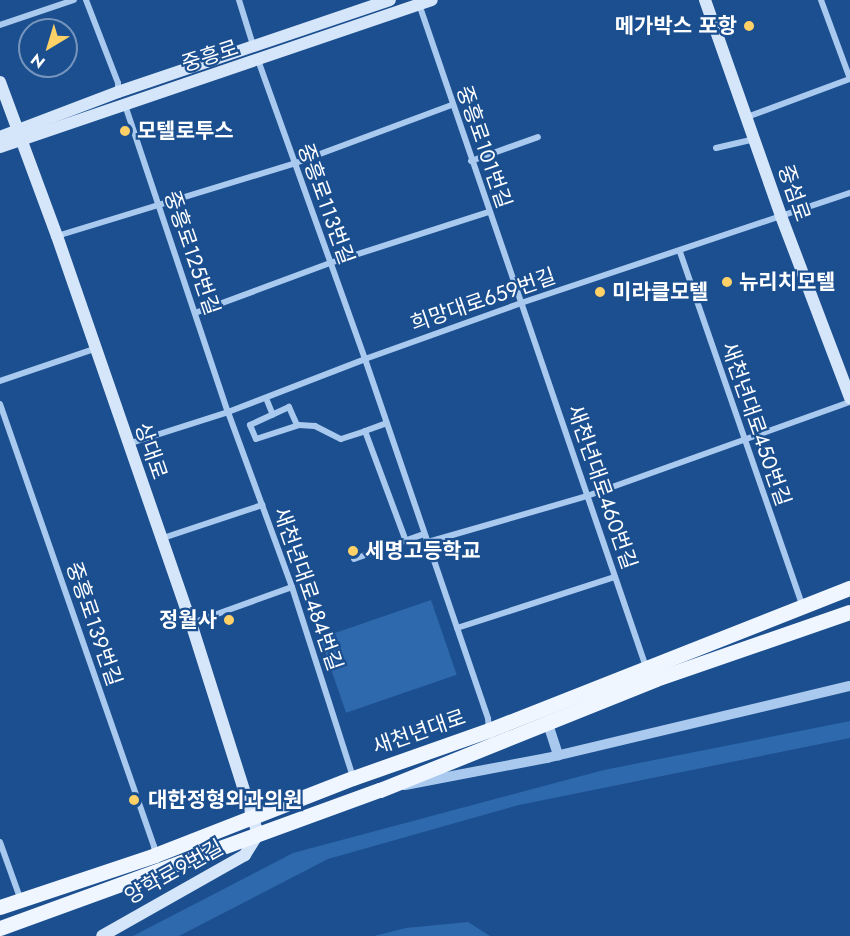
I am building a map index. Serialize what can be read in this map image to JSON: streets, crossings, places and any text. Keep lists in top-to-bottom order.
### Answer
{
  "streets": {
    "main road": [
      "중흥로",
      "중섬로",
      "상대로",
      "새천년대로",
      "양학로9번길"
    ],
    "street": [
      "중흥로101번길",
      "중흥로113번길",
      "중흥로125번길",
      "희망대로659번길",
      "새천년대로450번길",
      "새천년대로460번길",
      "새천년대로484번길",
      "중흥로139번길"
    ]
  },
  "crossings": [
    ["중흥로", "중흥로101번길"],
    ["중흥로", "중흥로113번길"],
    ["중흥로", "중흥로125번길"],
    ["중흥로", "상대로"],
    ["중흥로101번길", "희망대로659번길"],
    ["중흥로101번길", "새천년대로460번길"],
    ["중섬로", "희망대로659번길"],
    ["중흥로113번길", "희망대로659번길"],
    ["중흥로113번길", "새천년대로"],
    ["중흥로125번길", "희망대로659번길"],
    ["중흥로125번길", "새천년대로484번길"],
    ["희망대로659번길", "새천년대로450번길"],
    ["희망대로659번길", "상대로"],
    ["희망대로659번길", "새천년대로460번길"],
    ["희망대로659번길", "새천년대로484번길"],
    ["새천년대로450번길", "새천년대로"],
    ["상대로", "새천년대로"],
    ["상대로", "양학로9번길"],
    ["새천년대로460번길", "새천년대로"],
    ["새천년대로484번길", "새천년대로"],
    ["중흥로139번길", "새천년대로"],
    ["새천년대로", "양학로9번길"]
  ],
  "places": [
    "메가박스 포항",
    "모텔로투스",
    "뉴리치모텔",
    "미라클모텔",
    "세명고등학교",
    "정월사",
    "대한정형외과의원"
  ],
  "north": "bottom left"
}
